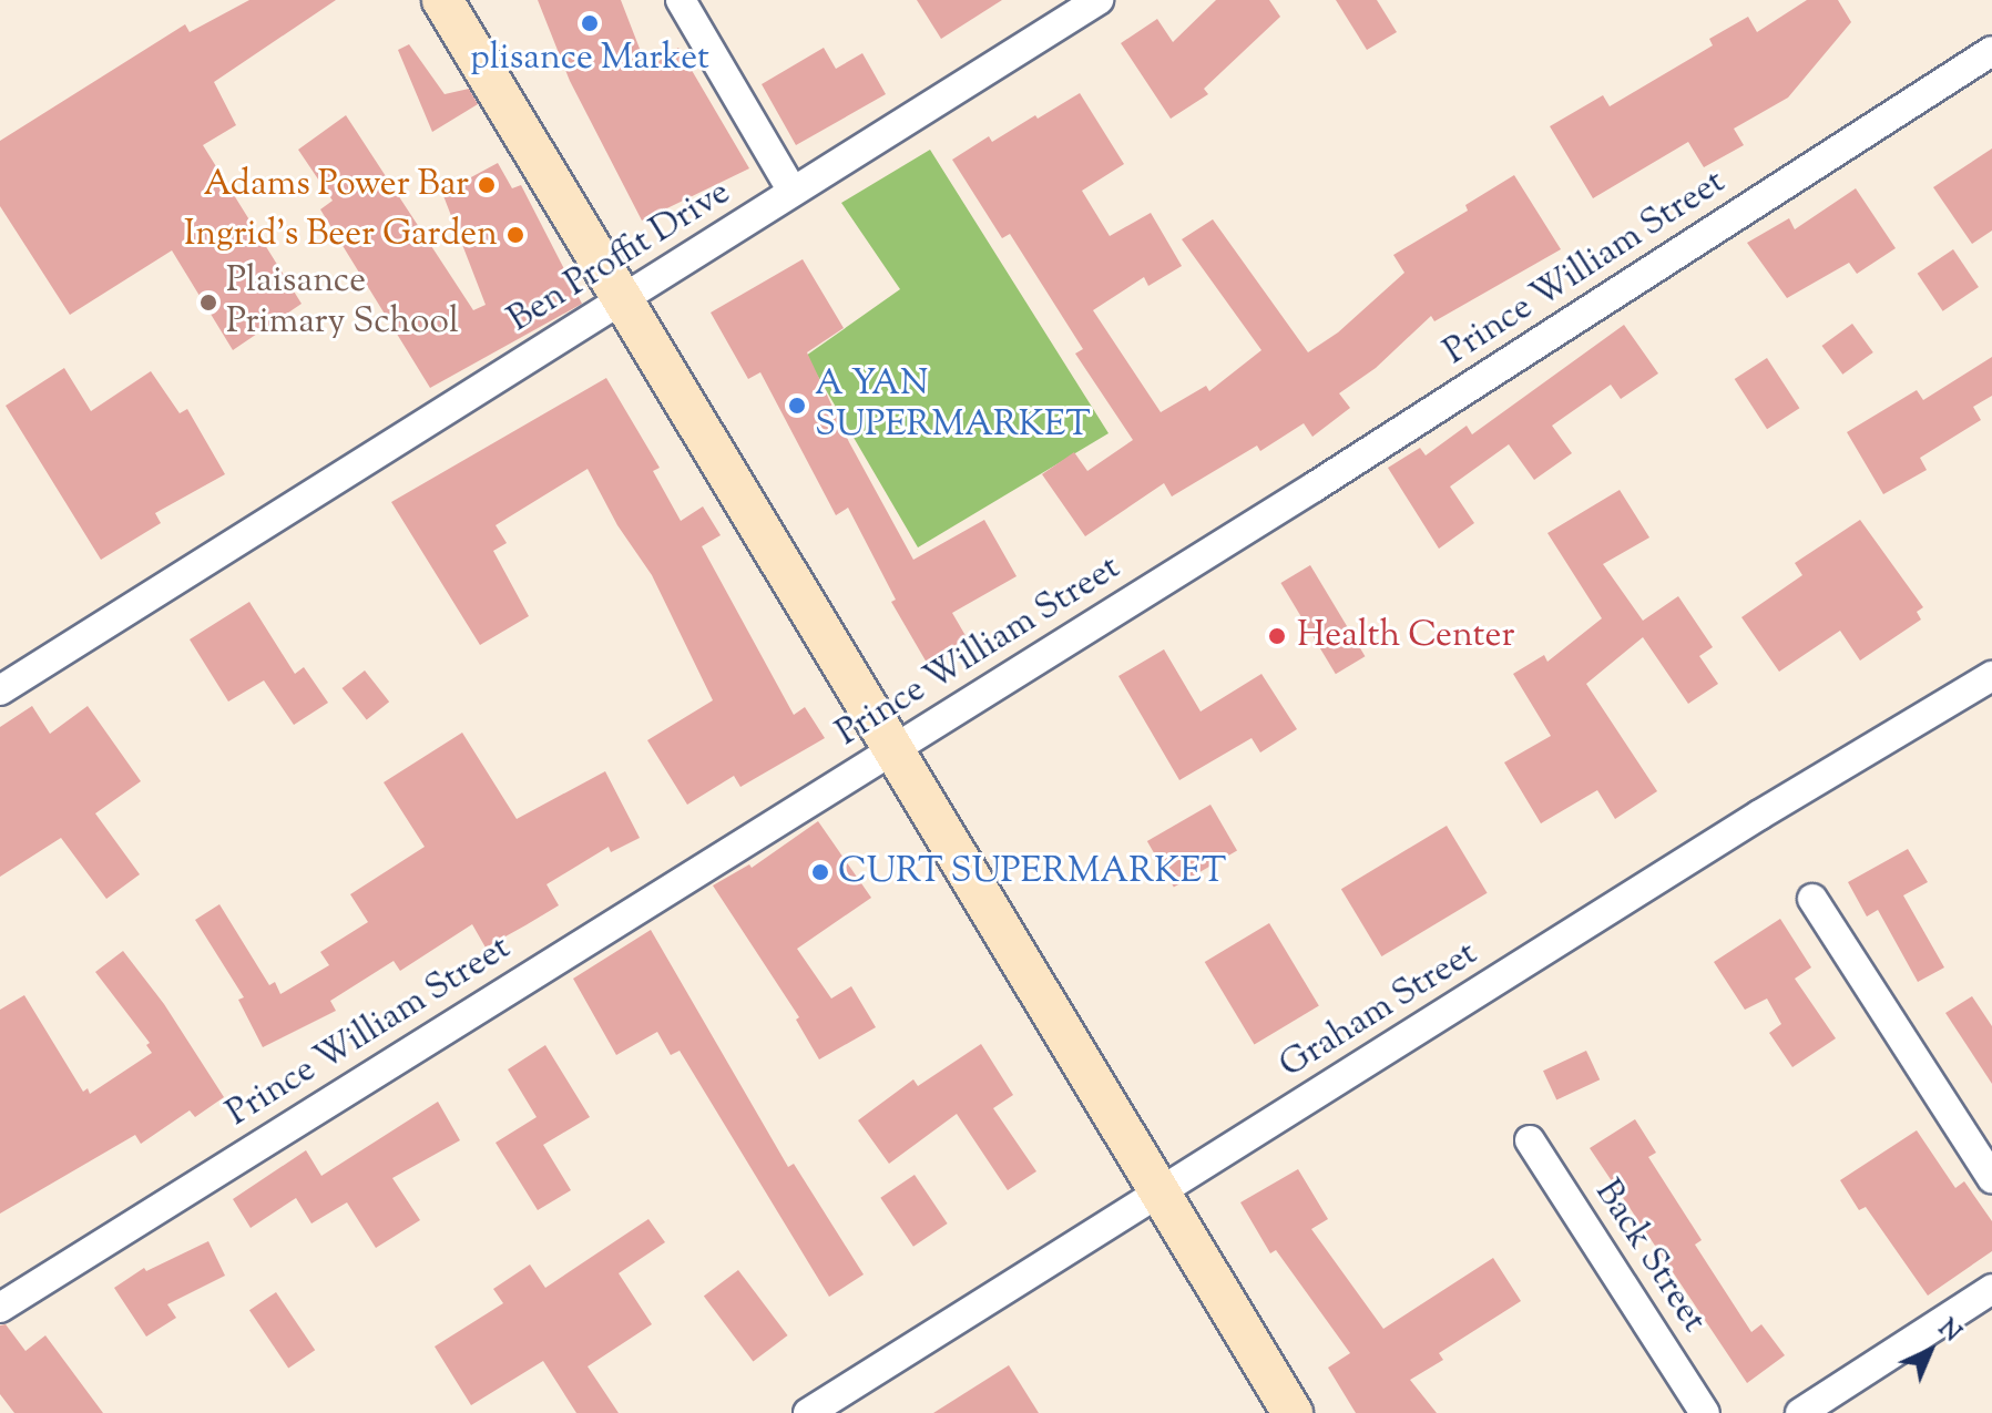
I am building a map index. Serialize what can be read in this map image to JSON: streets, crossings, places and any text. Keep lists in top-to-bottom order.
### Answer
{
  "streets": {
    "street": [
      "Ben Proffit Drive",
      "Prince William Street",
      "Graham Street",
      "Back Street"
    ]
  },
  "places": [
    "plisance Market",
    "Adams Power Bar",
    "Ingrid's Beer Garden",
    "Plaisance Primary School",
    "A YAN SUPERMARKET",
    "Health Center",
    "CURT SUPERMARKET"
  ],
  "north": "top right"
}
